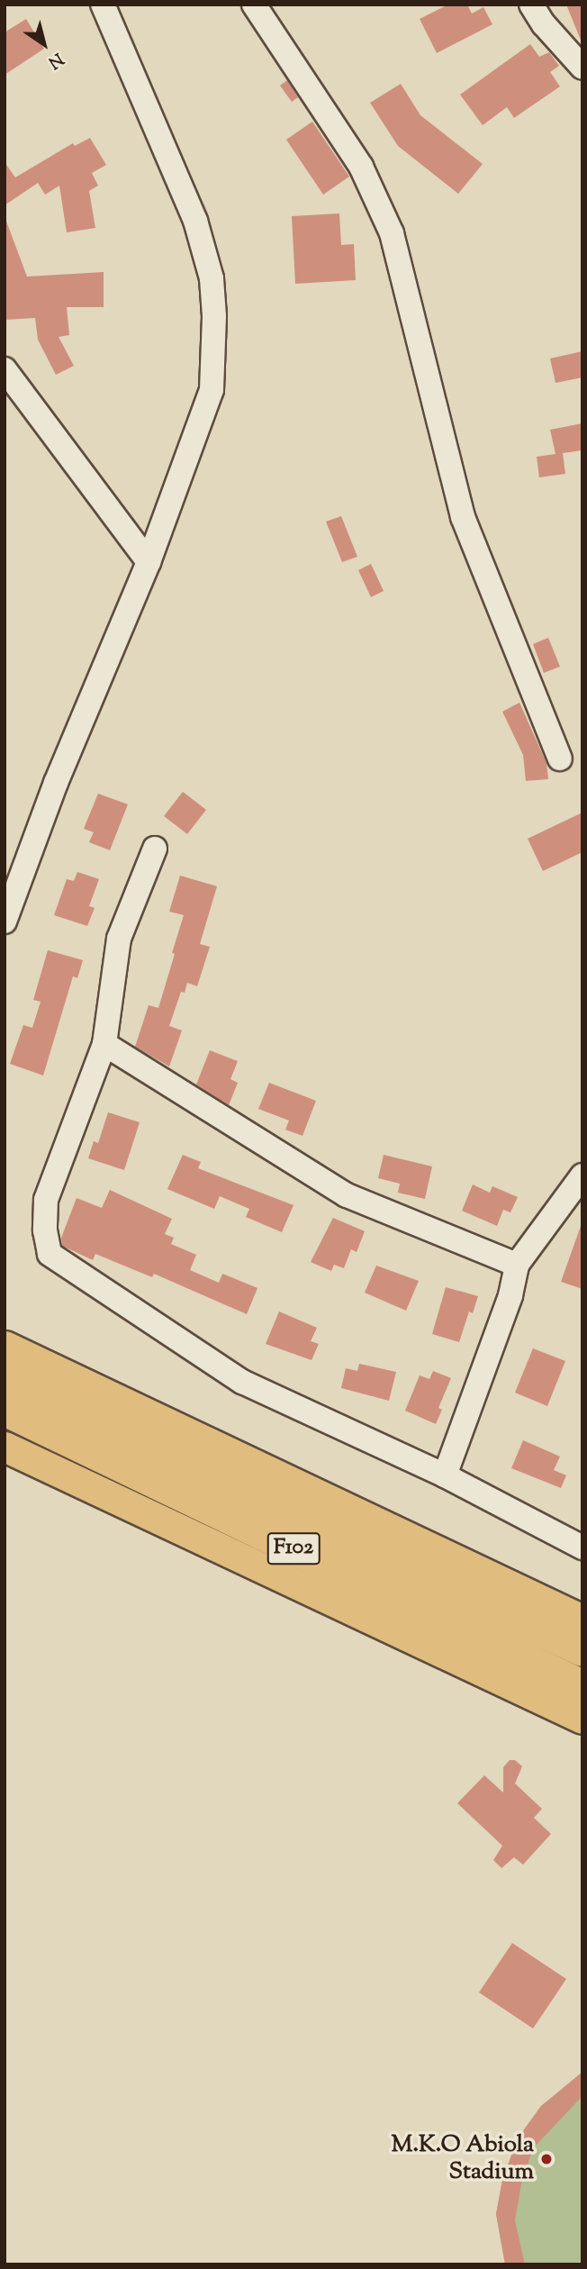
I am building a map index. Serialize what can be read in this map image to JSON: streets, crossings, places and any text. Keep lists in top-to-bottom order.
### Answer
{
  "streets": {
    "highway": ["F102"]
  },
  "places": ["M.K.O Abiola Stadium"],
  "north": "bottom right"
}
